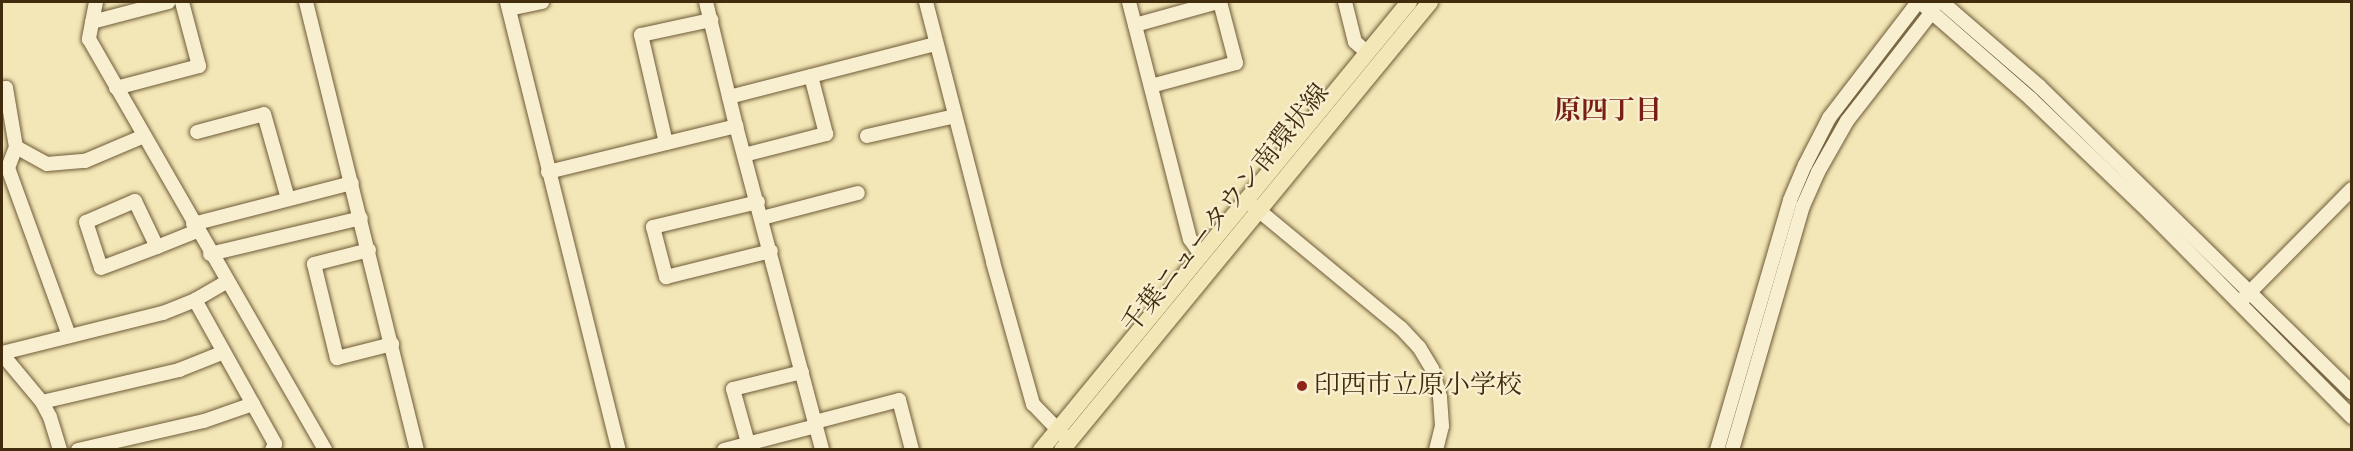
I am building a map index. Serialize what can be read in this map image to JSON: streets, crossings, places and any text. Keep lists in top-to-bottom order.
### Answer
{
  "streets": {
    "main road": ["千葉ニュータウン南環状線"]
  },
  "districts": ["原四丁目"],
  "places": ["印西市立原小学校"]
}
